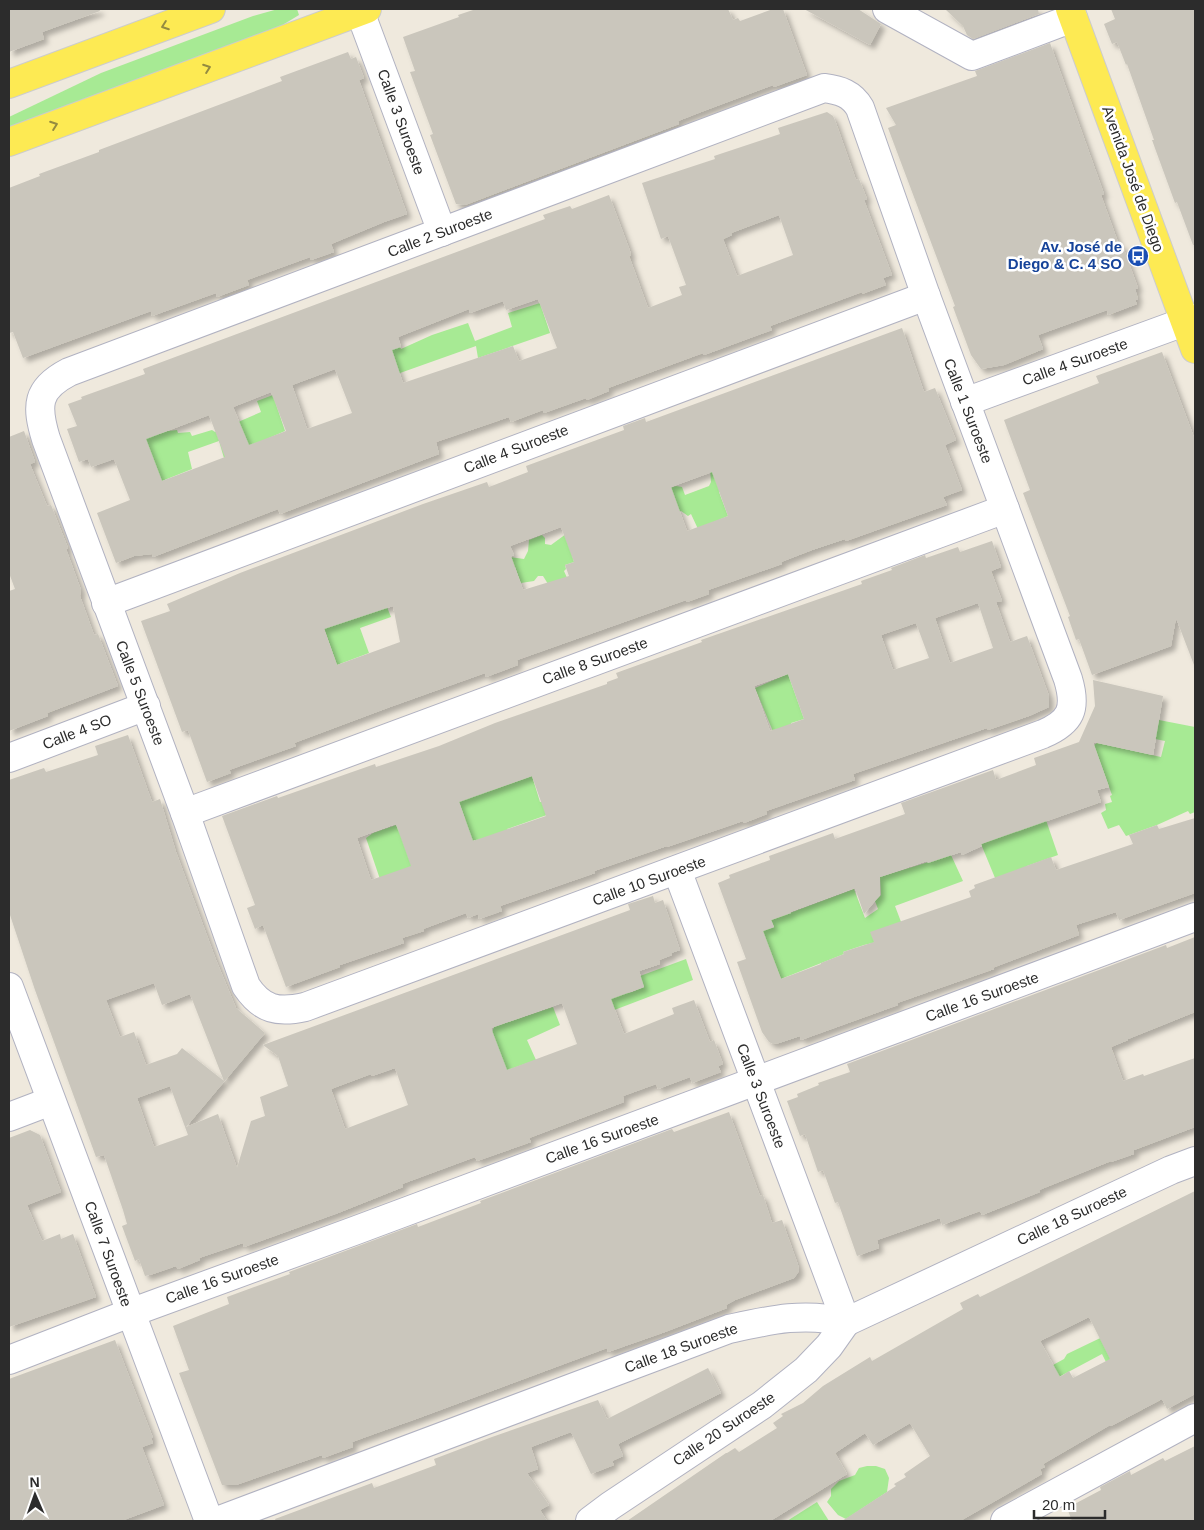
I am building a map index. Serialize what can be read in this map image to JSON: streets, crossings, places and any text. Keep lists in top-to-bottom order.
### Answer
{
  "streets": {
    "main road": ["Avenida José de Diego"],
    "street": [
      "Calle 3 Suroeste",
      "Calle 2 Suroeste",
      "Calle 4 Suroeste",
      "Calle 1 Suroeste",
      "Calle 8 Suroeste",
      "Calle 5 Suroeste",
      "Calle 4 SO",
      "Calle 10 Suroeste",
      "Calle 16 Suroeste",
      "Calle 18 Suroeste",
      "Calle 7 Suroeste",
      "Calle 20 Suroeste"
    ]
  },
  "crossings": [
    ["Calle 3 Suroeste", "Calle 2 Suroeste"],
    ["Calle 3 Suroeste", "Calle 10 Suroeste"],
    ["Calle 3 Suroeste", "Calle 16 Suroeste"],
    ["Calle 3 Suroeste", "Calle 18 Suroeste"],
    ["Calle 3 Suroeste", "Calle 20 Suroeste"],
    ["Avenida José de Diego", "Calle 4 Suroeste"],
    ["Calle 2 Suroeste", "Calle 1 Suroeste"],
    ["Calle 2 Suroeste", "Calle 5 Suroeste"],
    ["Calle 4 Suroeste", "Calle 1 Suroeste"],
    ["Calle 4 Suroeste", "Calle 5 Suroeste"],
    ["Calle 1 Suroeste", "Calle 8 Suroeste"],
    ["Calle 1 Suroeste", "Calle 10 Suroeste"],
    ["Calle 8 Suroeste", "Calle 5 Suroeste"],
    ["Calle 5 Suroeste", "Calle 4 SO"],
    ["Calle 5 Suroeste", "Calle 10 Suroeste"],
    ["Calle 16 Suroeste", "Calle 7 Suroeste"],
    ["Calle 18 Suroeste", "Calle 20 Suroeste"]
  ],
  "places": {
    "bus stop": ["Av. José de Diego & C. 4 SO"]
  },
  "scale_bar": "20 m",
  "north": "top"
}
